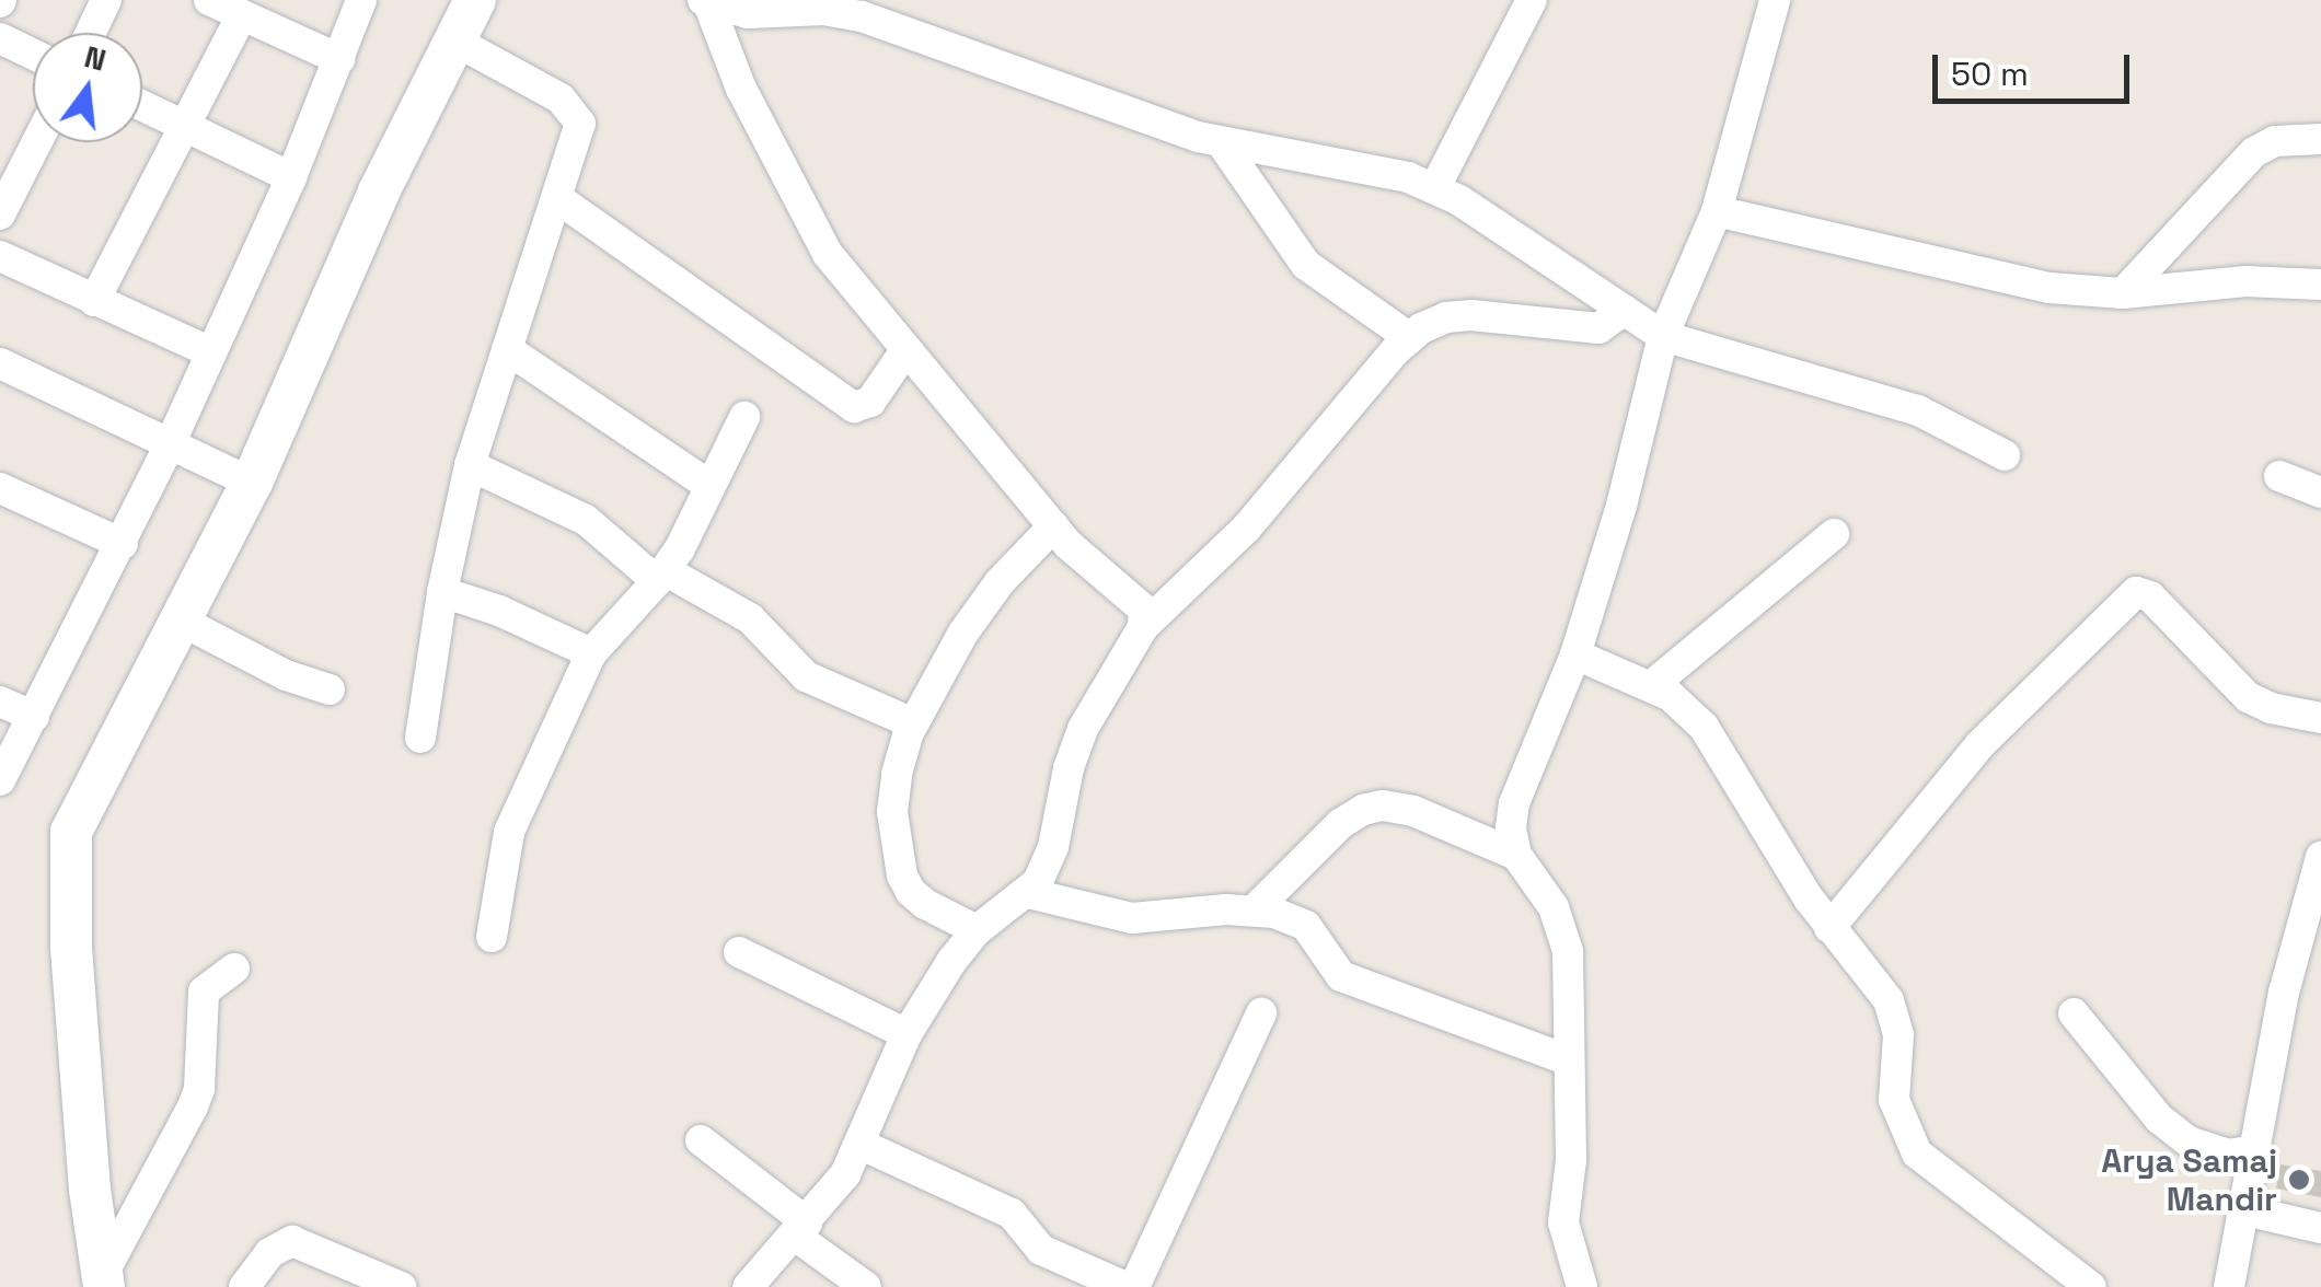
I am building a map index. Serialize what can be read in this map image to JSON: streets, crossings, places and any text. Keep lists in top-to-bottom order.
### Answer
{
  "places": ["Arya Samaj Mandir"],
  "scale_bar": "50 m",
  "north": "top"
}
